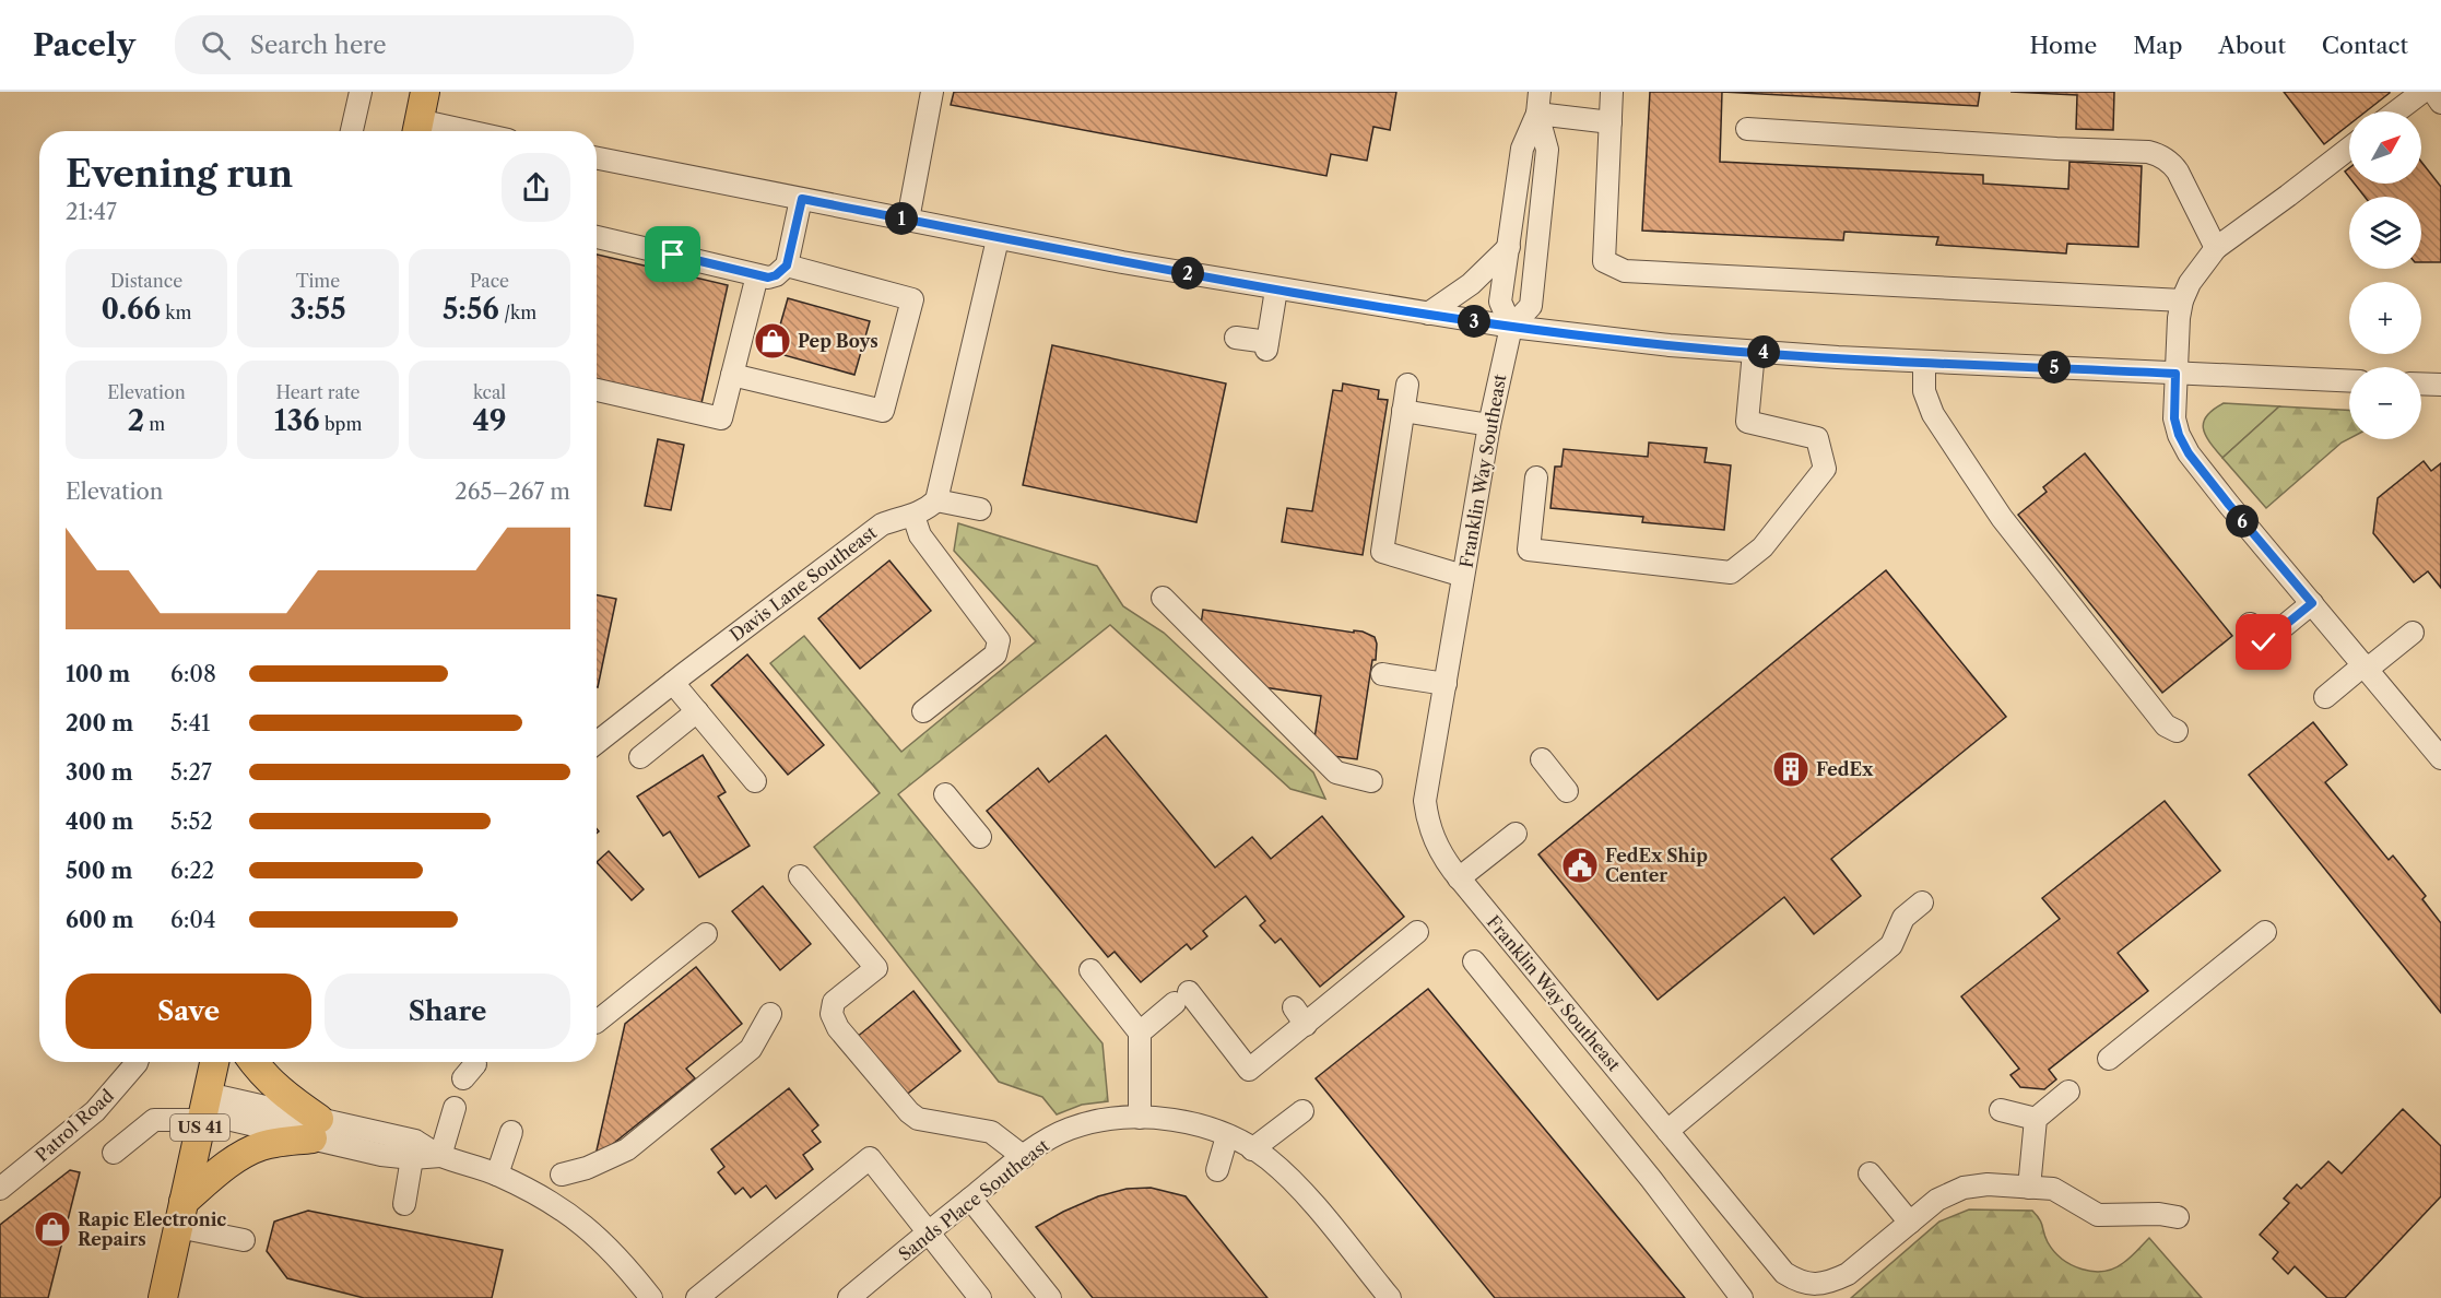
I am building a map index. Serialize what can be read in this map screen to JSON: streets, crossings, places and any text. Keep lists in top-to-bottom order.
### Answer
{
  "streets": {
    "main road": ["US 41"],
    "street": [
      "Franklin Way Southeast",
      "Davis Lane Southeast",
      "Patrol Road",
      "Sands Place Southeast"
    ]
  },
  "places": {
    "shop": ["Pep Boys", "Rapic Electronic Repairs"],
    "building": ["FedEx"],
    "public building": ["FedEx Ship Center"]
  },
  "north": "top right",
  "page": {
    "header": "Pacely",
    "search": "Search here",
    "nav": [
      "Home",
      "Map",
      "About",
      "Contact"
    ],
    "map_buttons": ["+", "−"],
    "heading": ["Evening run", "21:47"],
    "pins": [
      "1",
      "2",
      "3",
      "4",
      "5",
      "6"
    ],
    "stats": [
      ["Distance", "0.66 km"],
      ["Time", "3:55"],
      ["Pace", "5:56 /km"],
      ["Elevation", "2 m"],
      ["Heart rate", "136 bpm"],
      ["kcal", "49"]
    ],
    "chart": ["Elevation", "265–267 m"],
    "list": [
      {
        "name": "100 m",
        "note": "6:08"
      },
      {
        "name": "200 m",
        "note": "5:41"
      },
      {
        "name": "300 m",
        "note": "5:27"
      },
      {
        "name": "400 m",
        "note": "5:52"
      },
      {
        "name": "500 m",
        "note": "6:22"
      },
      {
        "name": "600 m",
        "note": "6:04"
      }
    ],
    "buttons": ["Save", "Share"]
  }
}
